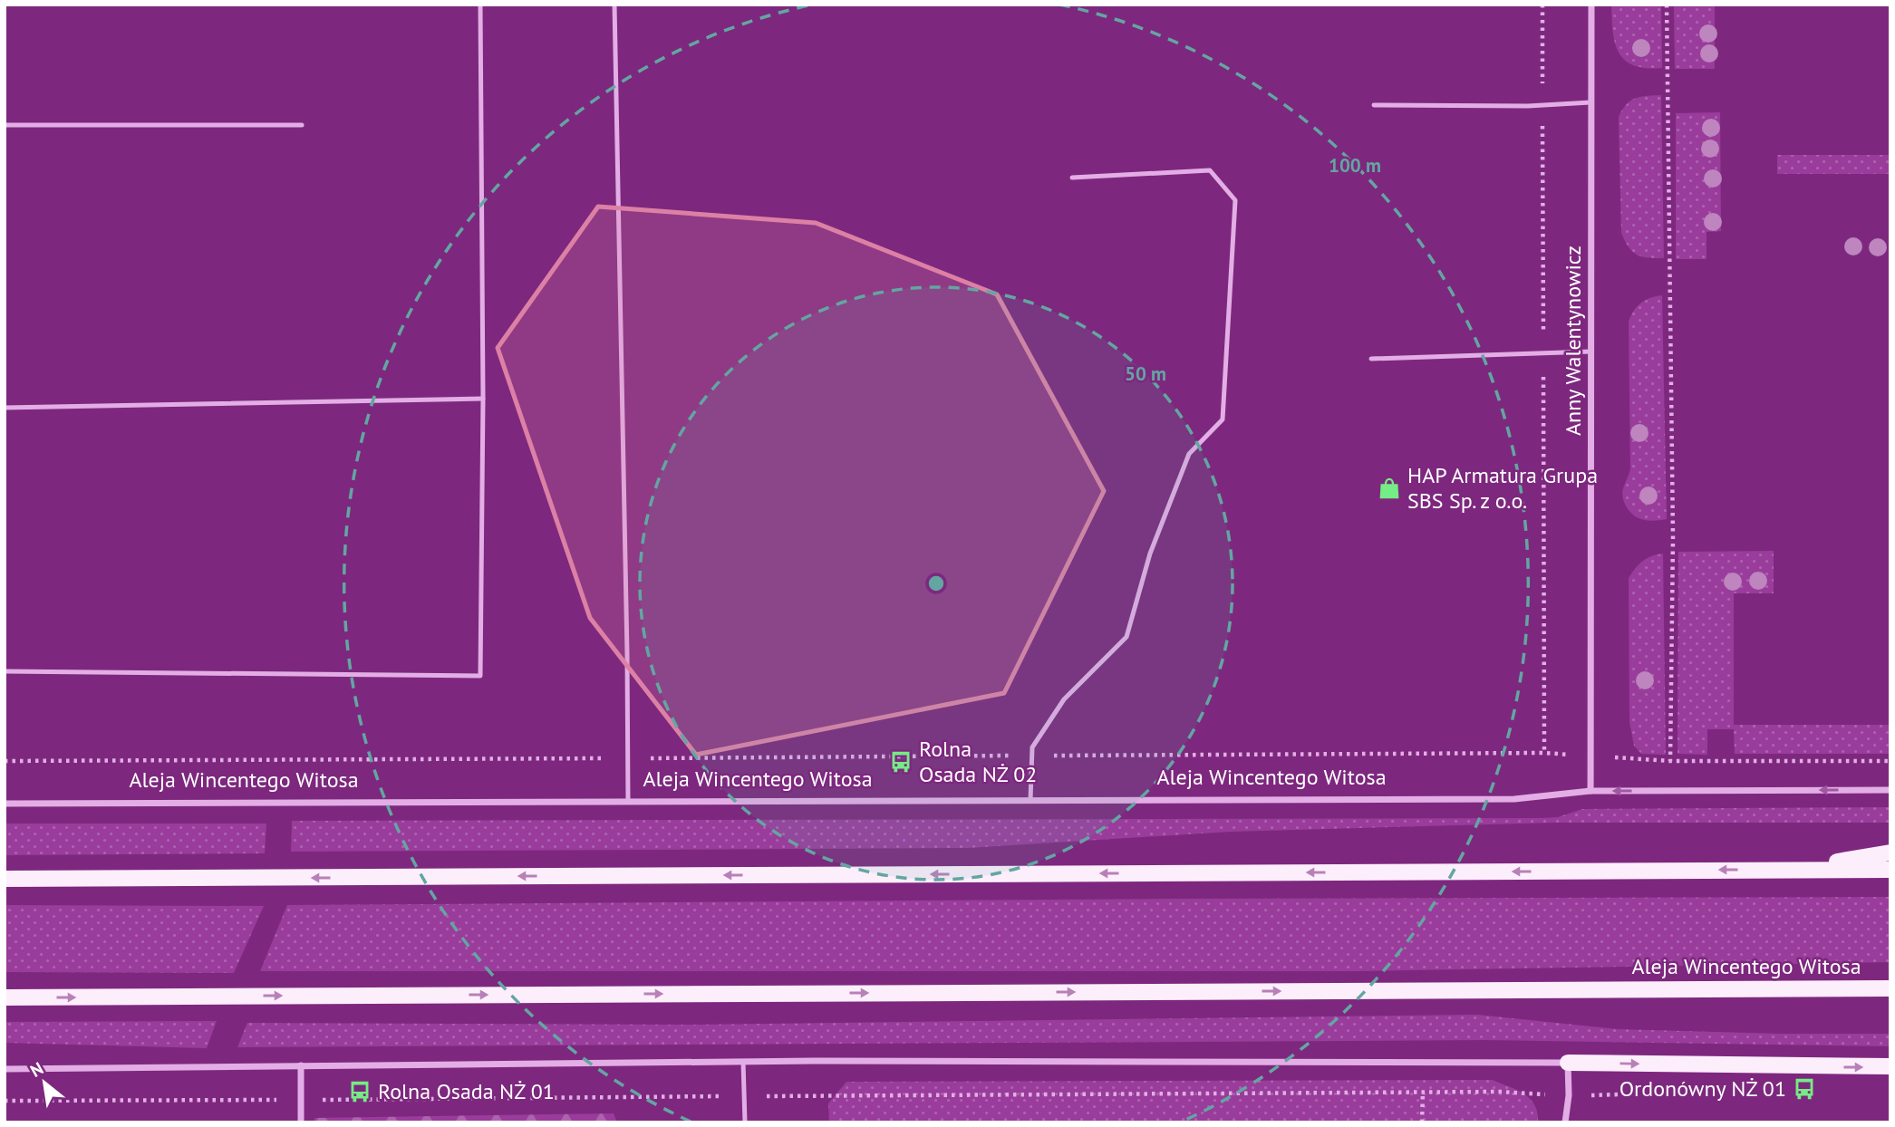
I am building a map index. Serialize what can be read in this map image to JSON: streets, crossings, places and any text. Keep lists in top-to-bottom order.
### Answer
{
  "streets": {
    "main road": ["Aleja Wincentego Witosa"],
    "street": ["Anny Walentynowicz"]
  },
  "crossings": [
    ["Anny Walentynowicz", "Aleja Wincentego Witosa"]
  ],
  "places": {
    "shop": ["HAP Armatura Grupa SBS Sp. z o.o."],
    "bus stop": ["Rolna Osada NŻ 02", "Ordonówny NŻ 01", "Rolna Osada NŻ 01"]
  },
  "north": "top left",
  "rings": ["100 m", "50 m"]
}
